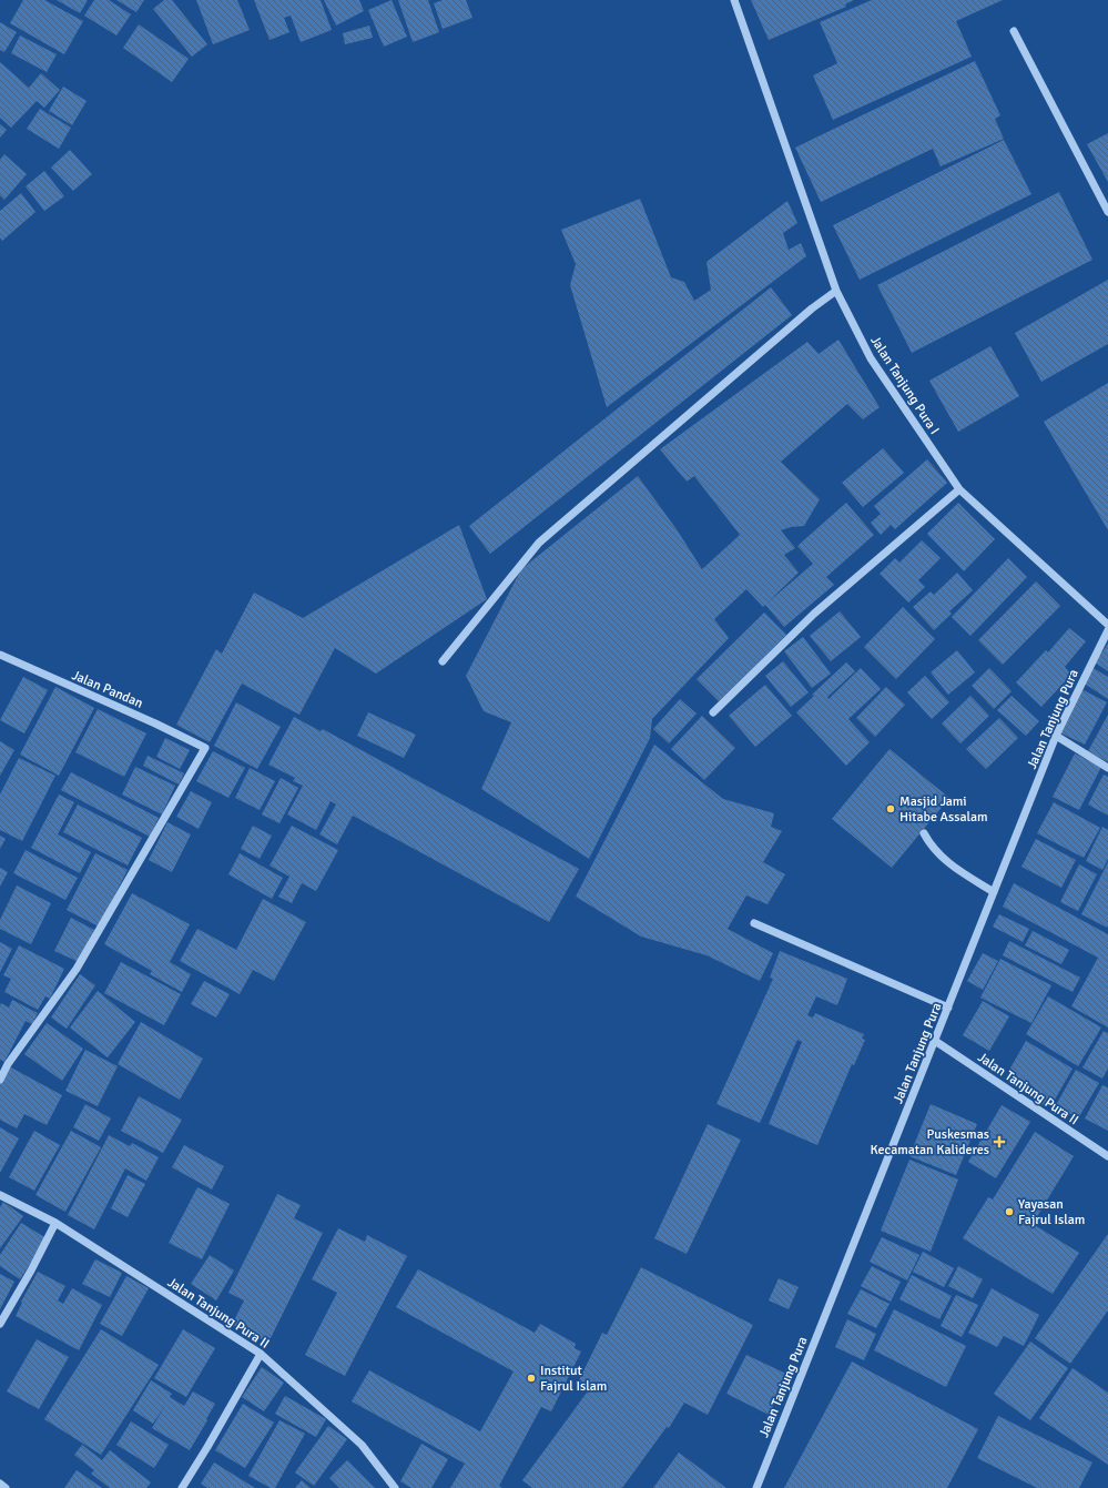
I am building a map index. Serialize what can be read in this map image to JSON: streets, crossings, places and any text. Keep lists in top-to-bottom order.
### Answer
{
  "streets": {
    "street": [
      "Jalan Tanjung Pura I",
      "Jalan Pandan",
      "Jalan Tanjung Pura",
      "Jalan Tanjung Pura II"
    ]
  },
  "crossings": [
    ["Jalan Tanjung Pura", "Jalan Tanjung Pura II"]
  ],
  "places": {
    "other": ["Masjid Jami Hitabe Assalam", "Yayasan Fajrul Islam", "Institut Fajrul Islam"],
    "health": ["Puskesmas Kecamatan Kalideres"]
  }
}
